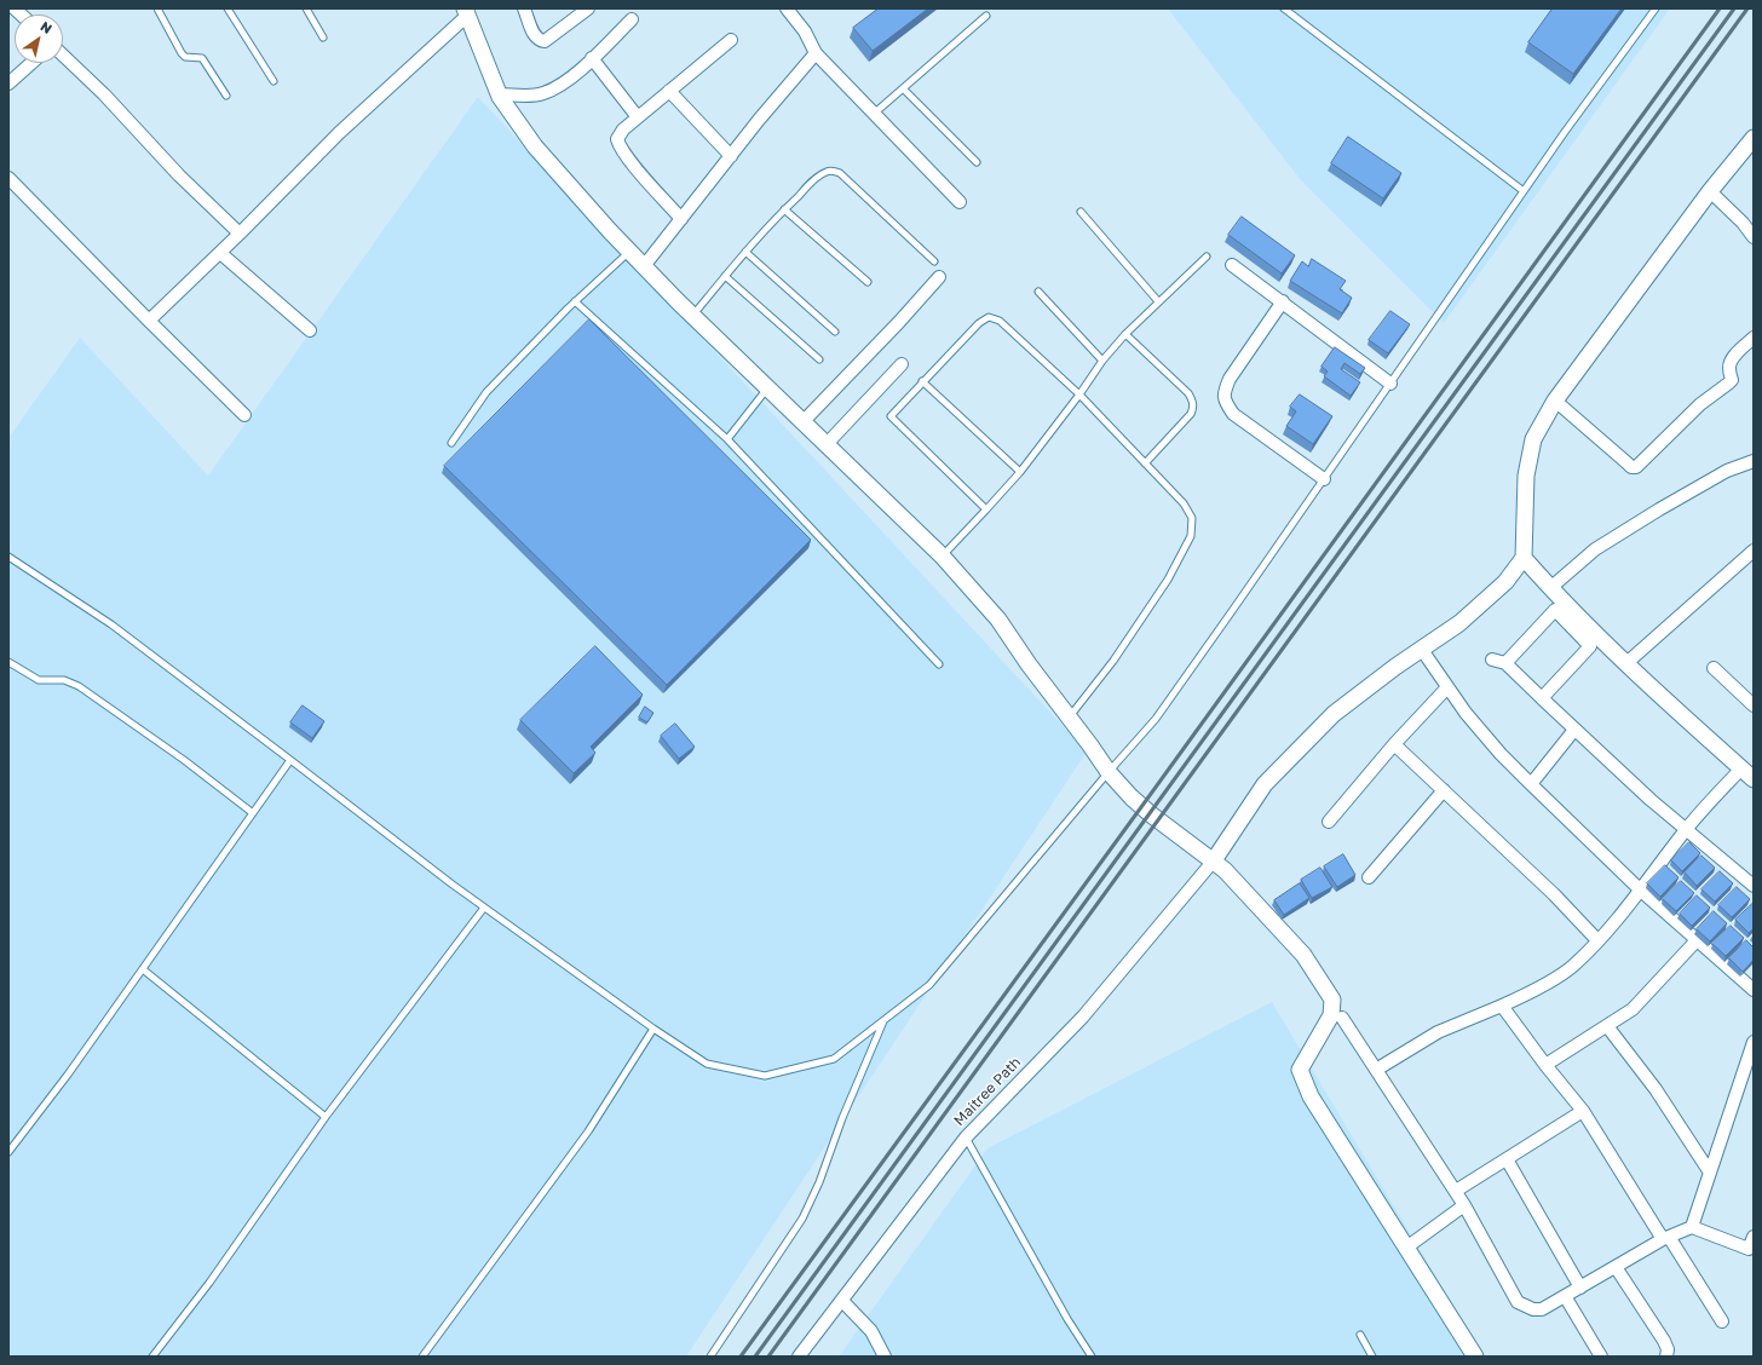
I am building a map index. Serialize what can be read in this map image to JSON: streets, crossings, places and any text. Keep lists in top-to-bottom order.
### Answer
{
  "streets": {
    "street": ["Maitree Path"]
  },
  "north": "top right"
}
